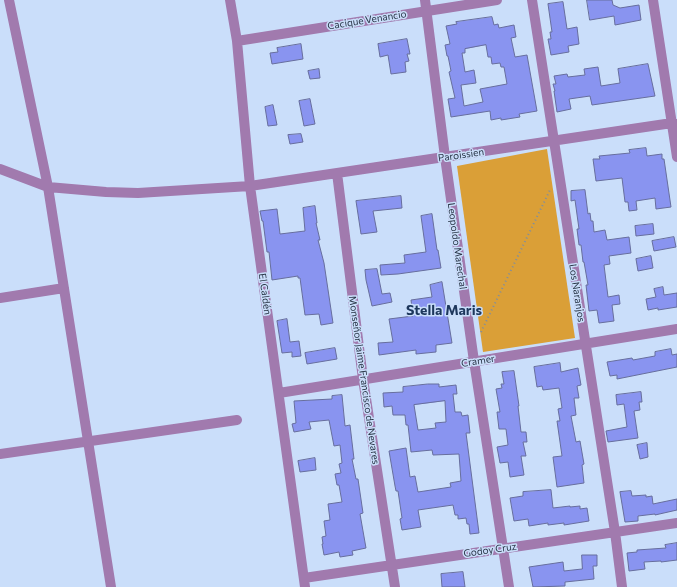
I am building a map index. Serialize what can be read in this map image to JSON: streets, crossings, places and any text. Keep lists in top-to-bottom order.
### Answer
{
  "streets": {
    "street": [
      "Cacique Venancio",
      "Paroissien",
      "Leopoldo Marechal",
      "Los Naranjos",
      "El Caldén",
      "Cramer",
      "Monseñor Jaime Francisco de Nevares",
      "Godoy Cruz"
    ]
  },
  "crossings": [
    ["Cacique Venancio", "Leopoldo Marechal"],
    ["Cacique Venancio", "El Caldén"],
    ["Paroissien", "Leopoldo Marechal"],
    ["Paroissien", "Los Naranjos"],
    ["Paroissien", "El Caldén"],
    ["Paroissien", "Monseñor Jaime Francisco de Nevares"],
    ["Leopoldo Marechal", "Cramer"],
    ["Leopoldo Marechal", "Godoy Cruz"],
    ["Los Naranjos", "Cramer"],
    ["Los Naranjos", "Godoy Cruz"],
    ["El Caldén", "Cramer"],
    ["El Caldén", "Godoy Cruz"],
    ["Cramer", "Monseñor Jaime Francisco de Nevares"],
    ["Monseñor Jaime Francisco de Nevares", "Godoy Cruz"]
  ],
  "districts": ["Stella Maris"]
}
